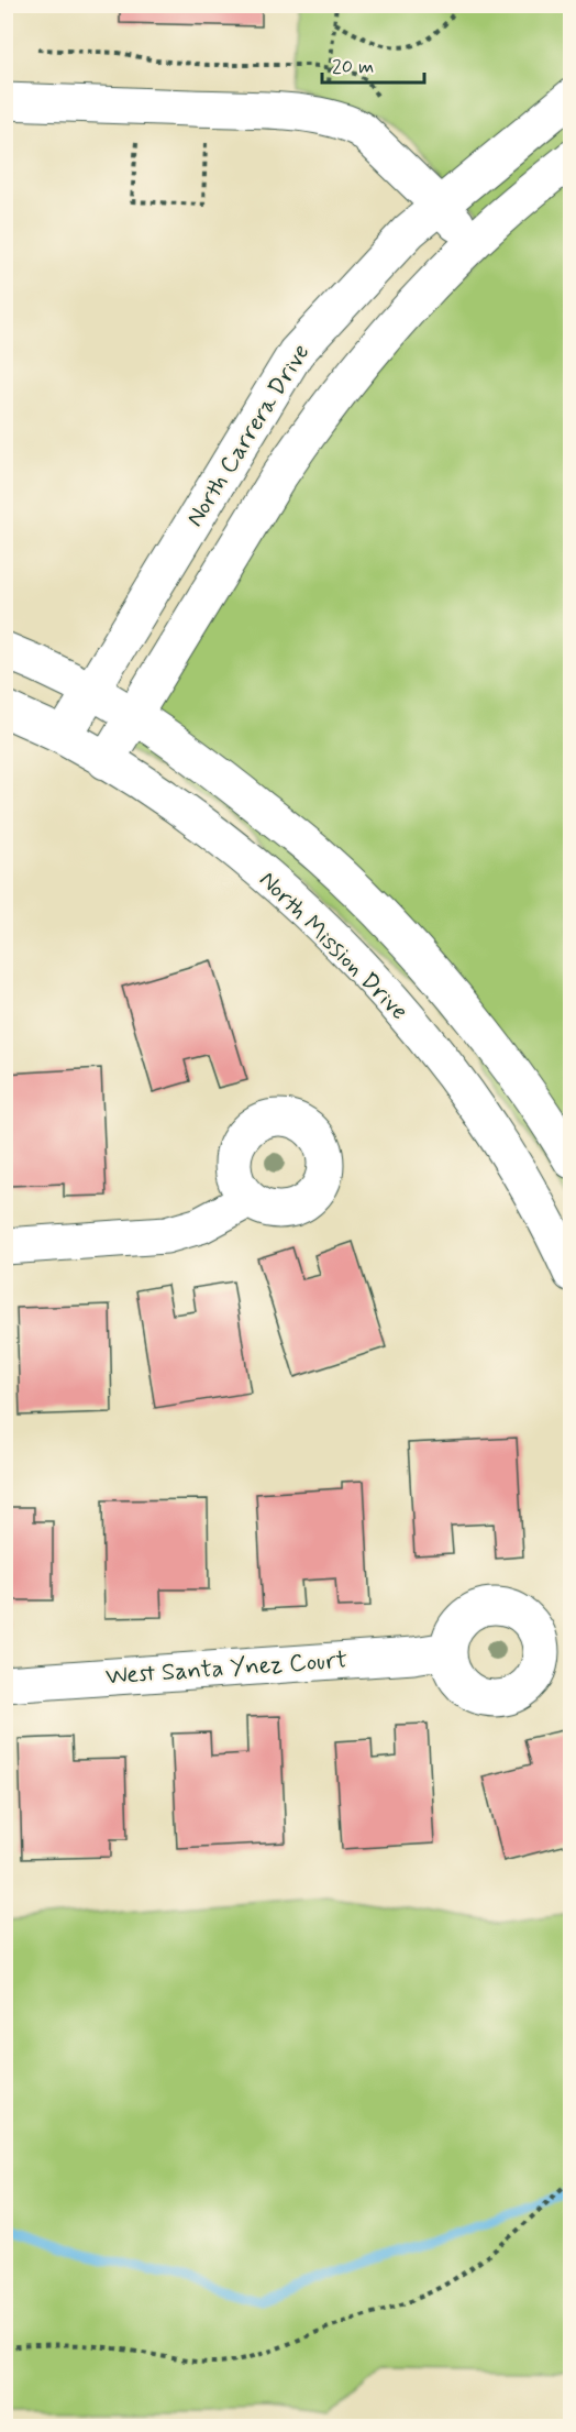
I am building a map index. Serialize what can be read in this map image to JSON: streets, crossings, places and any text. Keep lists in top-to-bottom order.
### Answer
{
  "streets": {
    "street": ["North Carrera Drive", "North Mission Drive", "West Santa Ynez Court"]
  },
  "crossings": [
    ["North Carrera Drive", "North Mission Drive"]
  ],
  "scale_bar": "20 m"
}
